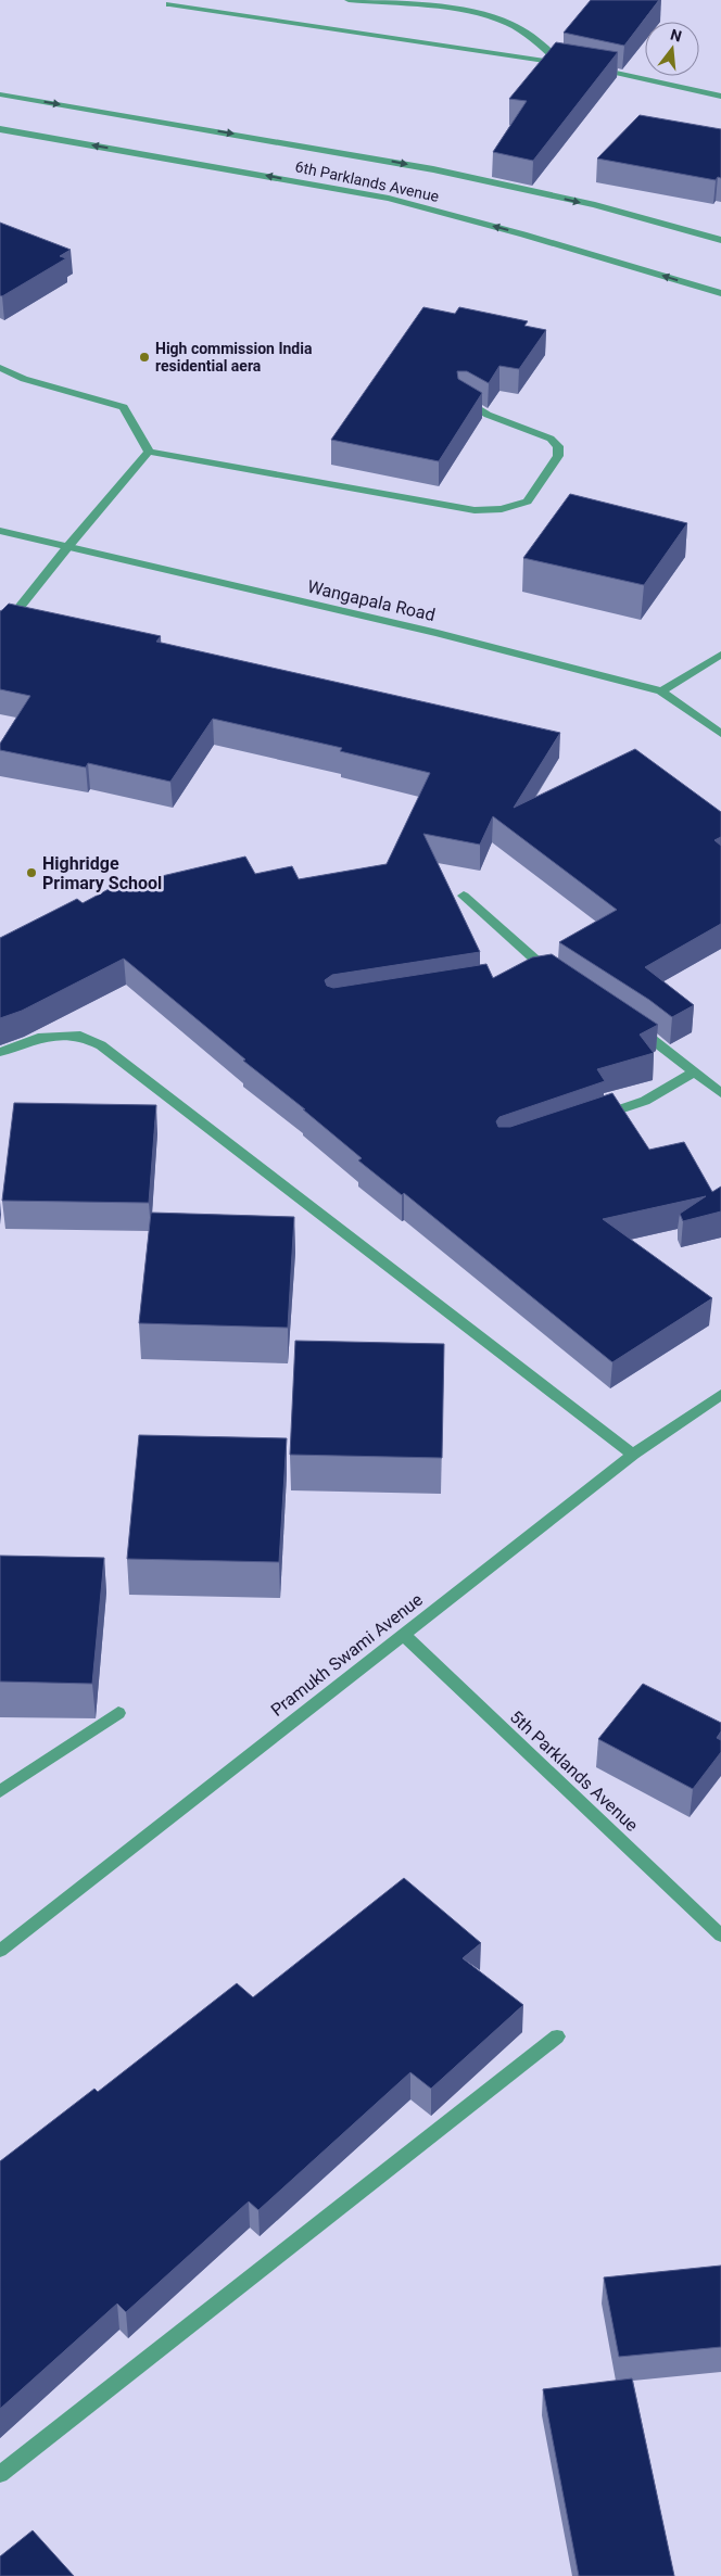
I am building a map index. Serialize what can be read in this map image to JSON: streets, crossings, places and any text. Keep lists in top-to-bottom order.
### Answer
{
  "streets": {
    "street": [
      "6th Parklands Avenue",
      "Wangapala Road",
      "Pramukh Swami Avenue",
      "5th Parklands Avenue"
    ]
  },
  "crossings": [
    ["Pramukh Swami Avenue", "5th Parklands Avenue"]
  ],
  "places": ["High commission India residential aera", "Highridge Primary School"],
  "north": "top"
}
